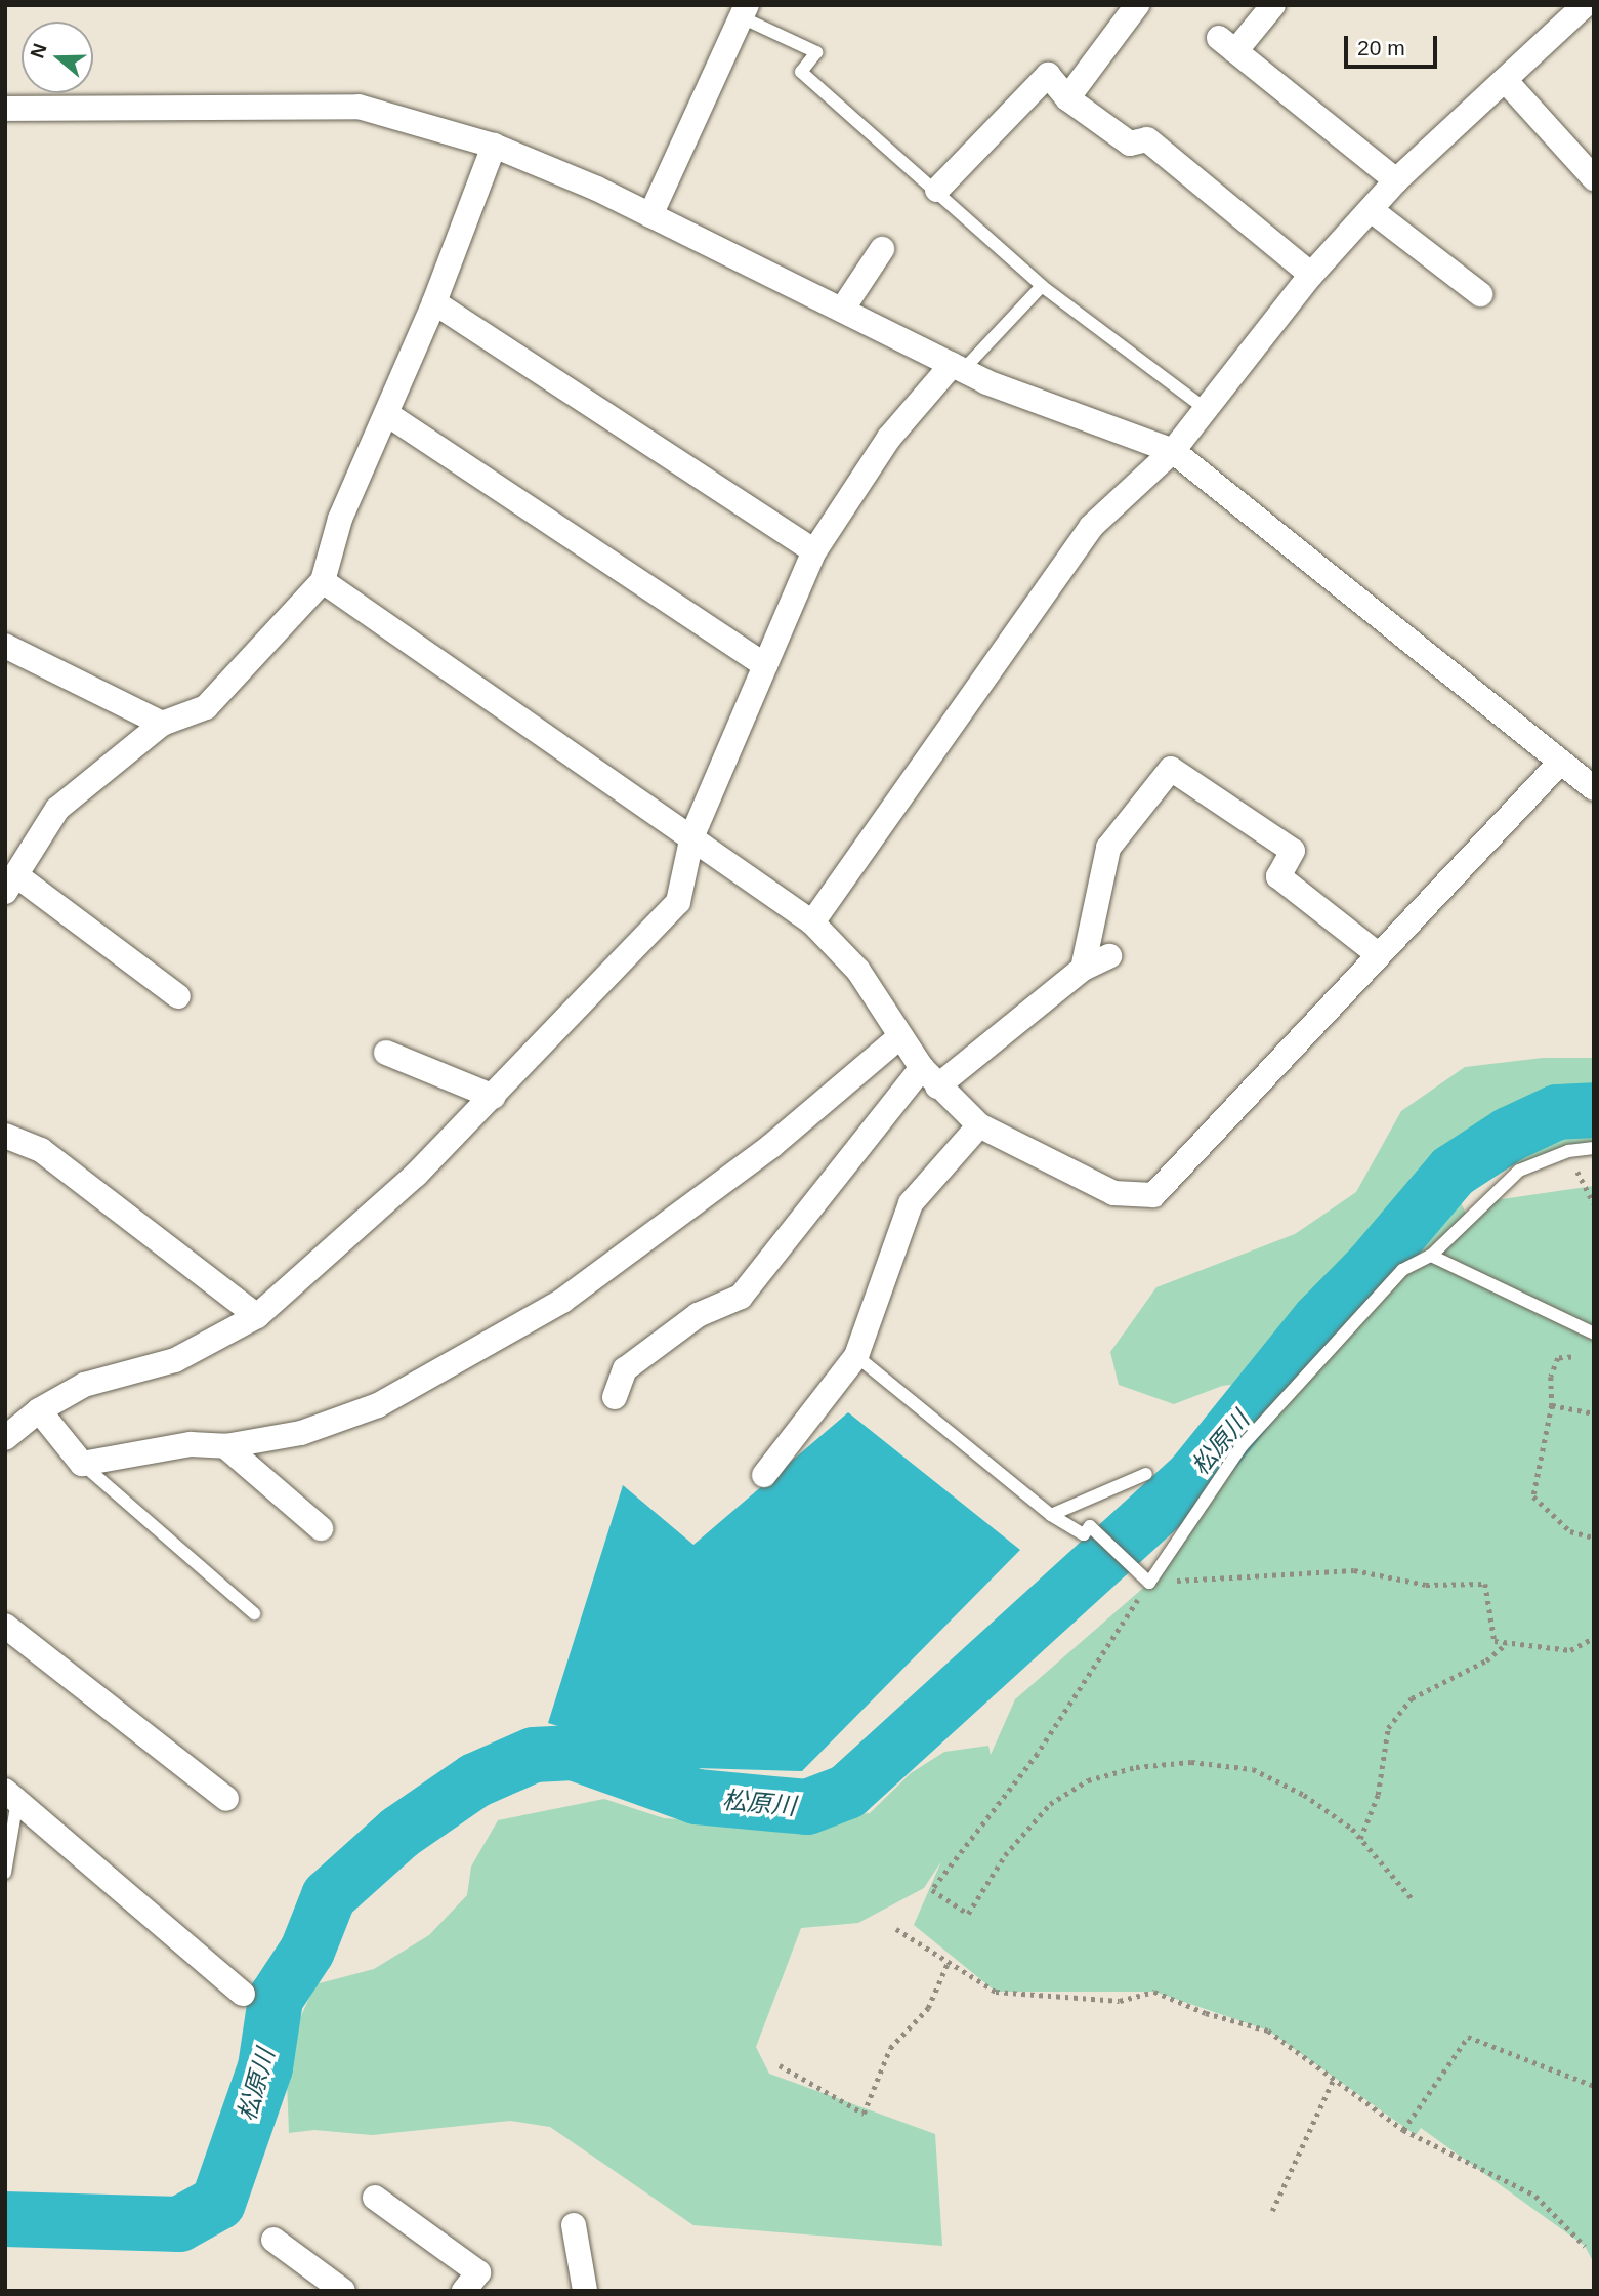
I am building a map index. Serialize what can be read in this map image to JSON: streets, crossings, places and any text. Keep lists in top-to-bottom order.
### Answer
{
  "water": ["松原川"],
  "scale_bar": "20 m",
  "north": "left"
}
